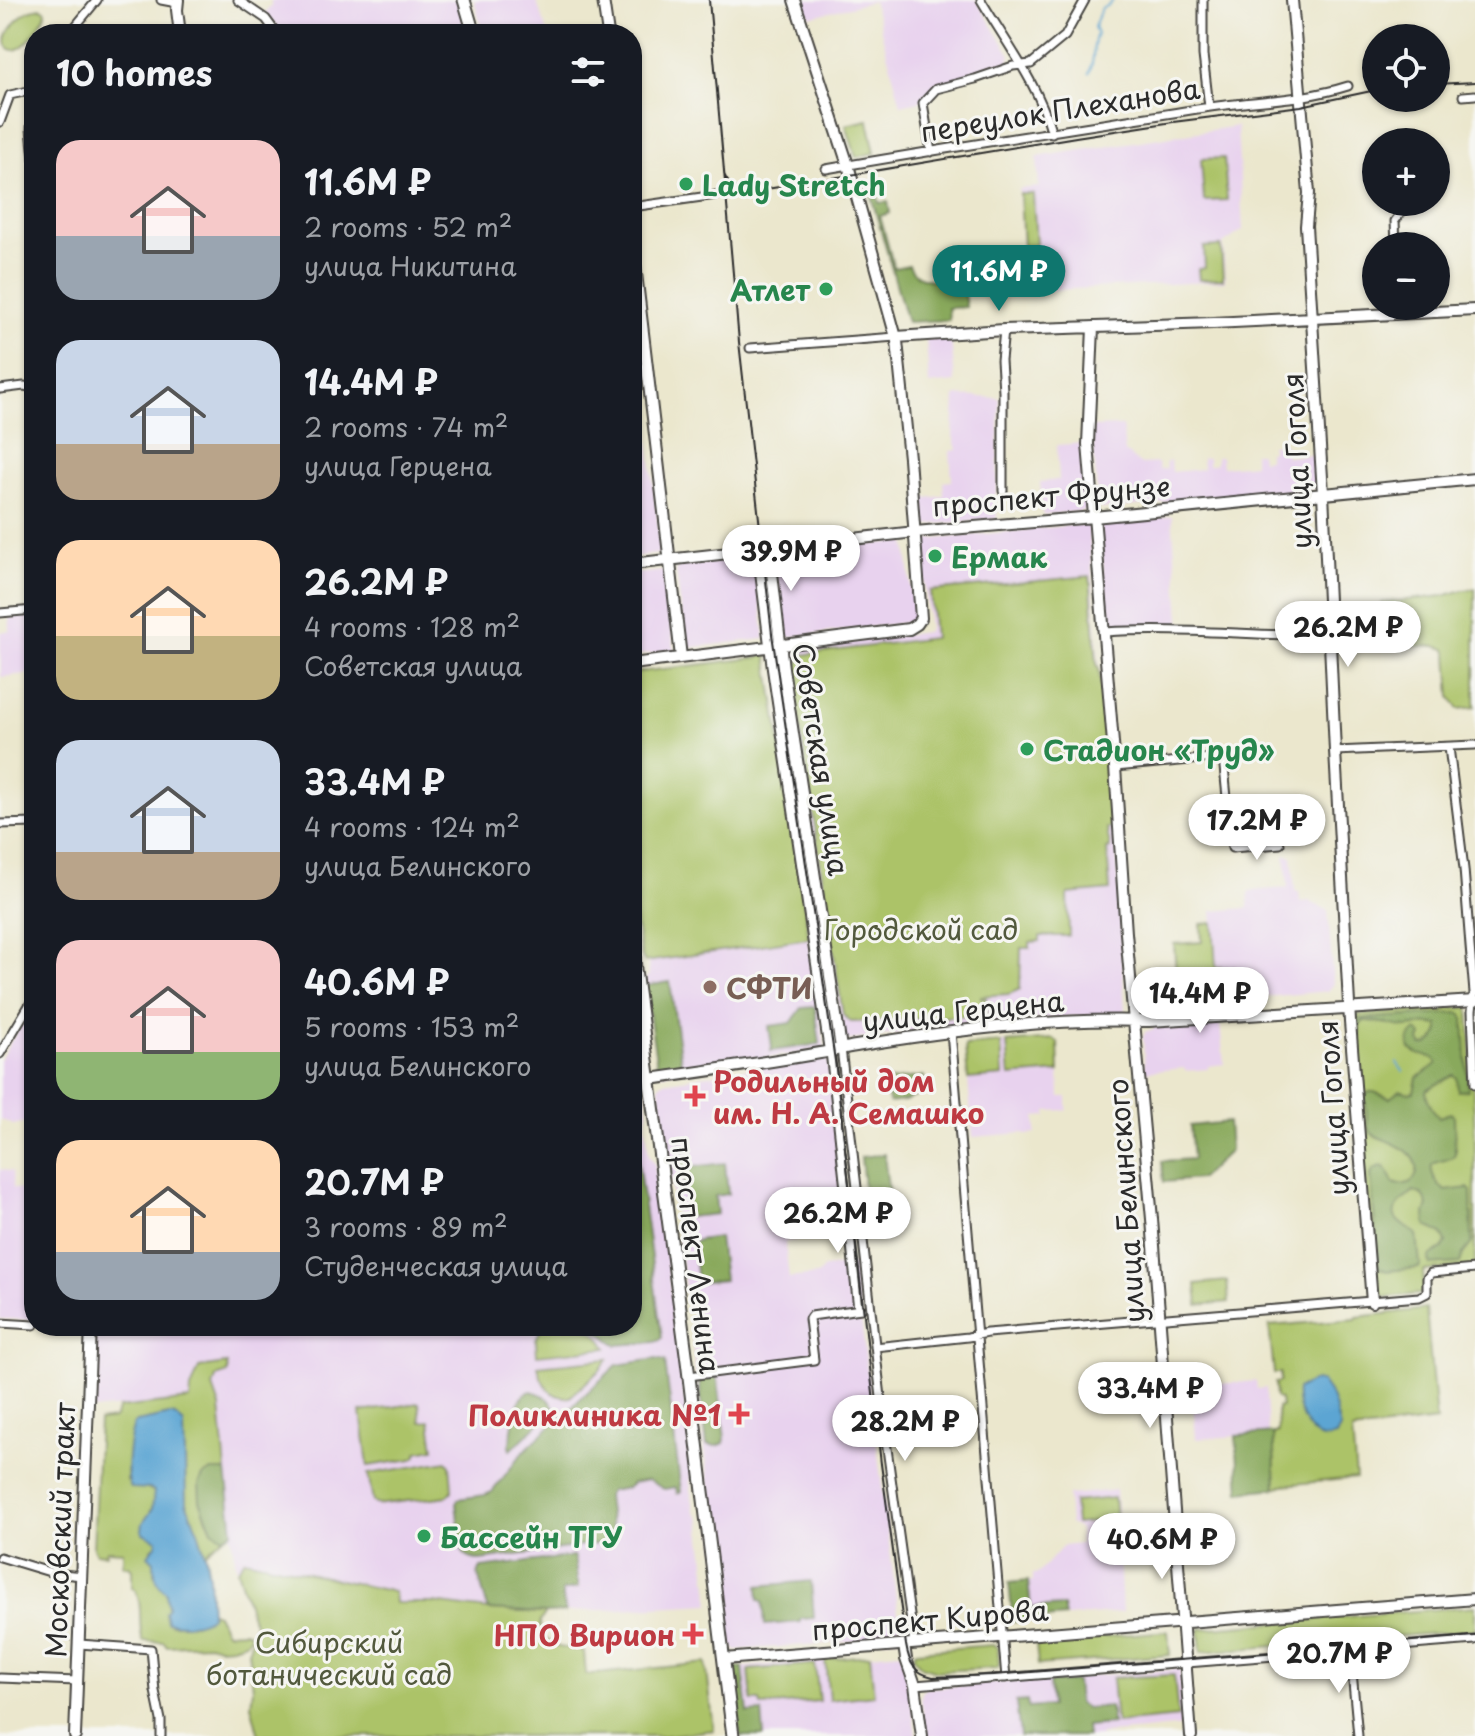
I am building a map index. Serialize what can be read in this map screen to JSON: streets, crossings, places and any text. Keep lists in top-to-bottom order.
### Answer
{
  "streets": {
    "main road": ["проспект Ленина"],
    "street": [
      "переулок Плеханова",
      "улица Гоголя",
      "проспект Фрунзе",
      "Советская улица",
      "улица Герцена",
      "улица Белинского",
      "Московский тракт",
      "проспект Кирова"
    ]
  },
  "crossings": [
    ["переулок Плеханова", "улица Гоголя"],
    ["улица Гоголя", "проспект Фрунзе"],
    ["улица Гоголя", "улица Герцена"],
    ["проспект Фрунзе", "Советская улица"],
    ["проспект Фрунзе", "улица Белинского"],
    ["Советская улица", "улица Герцена"],
    ["Советская улица", "проспект Кирова"],
    ["улица Герцена", "улица Белинского"],
    ["улица Герцена", "проспект Ленина"],
    ["улица Белинского", "проспект Кирова"],
    ["проспект Ленина", "проспект Кирова"]
  ],
  "parks": ["Городской сад", "Сибирский ботанический сад"],
  "places": {
    "other": [
      "Lady Stretch",
      "Атлет",
      "Ермак",
      "Стадион «Труд»",
      "СФТИ",
      "Бассейн ТГУ"
    ],
    "health": ["Родильный дом им. Н. А. Семашко", "Поликлиника №1", "НПО Вирион"]
  },
  "page": {
    "map_buttons": ["+", "−"],
    "heading": "10 homes",
    "list": [
      {
        "name": "11.6M ₽",
        "note": "2 rooms · 52 m² · улица Никитина"
      },
      {
        "name": "14.4M ₽",
        "note": "2 rooms · 74 m² · улица Герцена"
      },
      {
        "name": "26.2M ₽",
        "note": "4 rooms · 128 m² · Советская улица"
      },
      {
        "name": "33.4M ₽",
        "note": "4 rooms · 124 m² · улица Белинского"
      },
      {
        "name": "40.6M ₽",
        "note": "5 rooms · 153 m² · улица Белинского"
      },
      {
        "name": "20.7M ₽",
        "note": "3 rooms · 89 m² · Студенческая улица"
      }
    ],
    "price": [
      "11.6M ₽",
      "39.9M ₽",
      "26.2M ₽",
      "17.2M ₽",
      "14.4M ₽",
      "26.2M ₽",
      "33.4M ₽",
      "28.2M ₽",
      "40.6M ₽",
      "20.7M ₽"
    ]
  }
}
